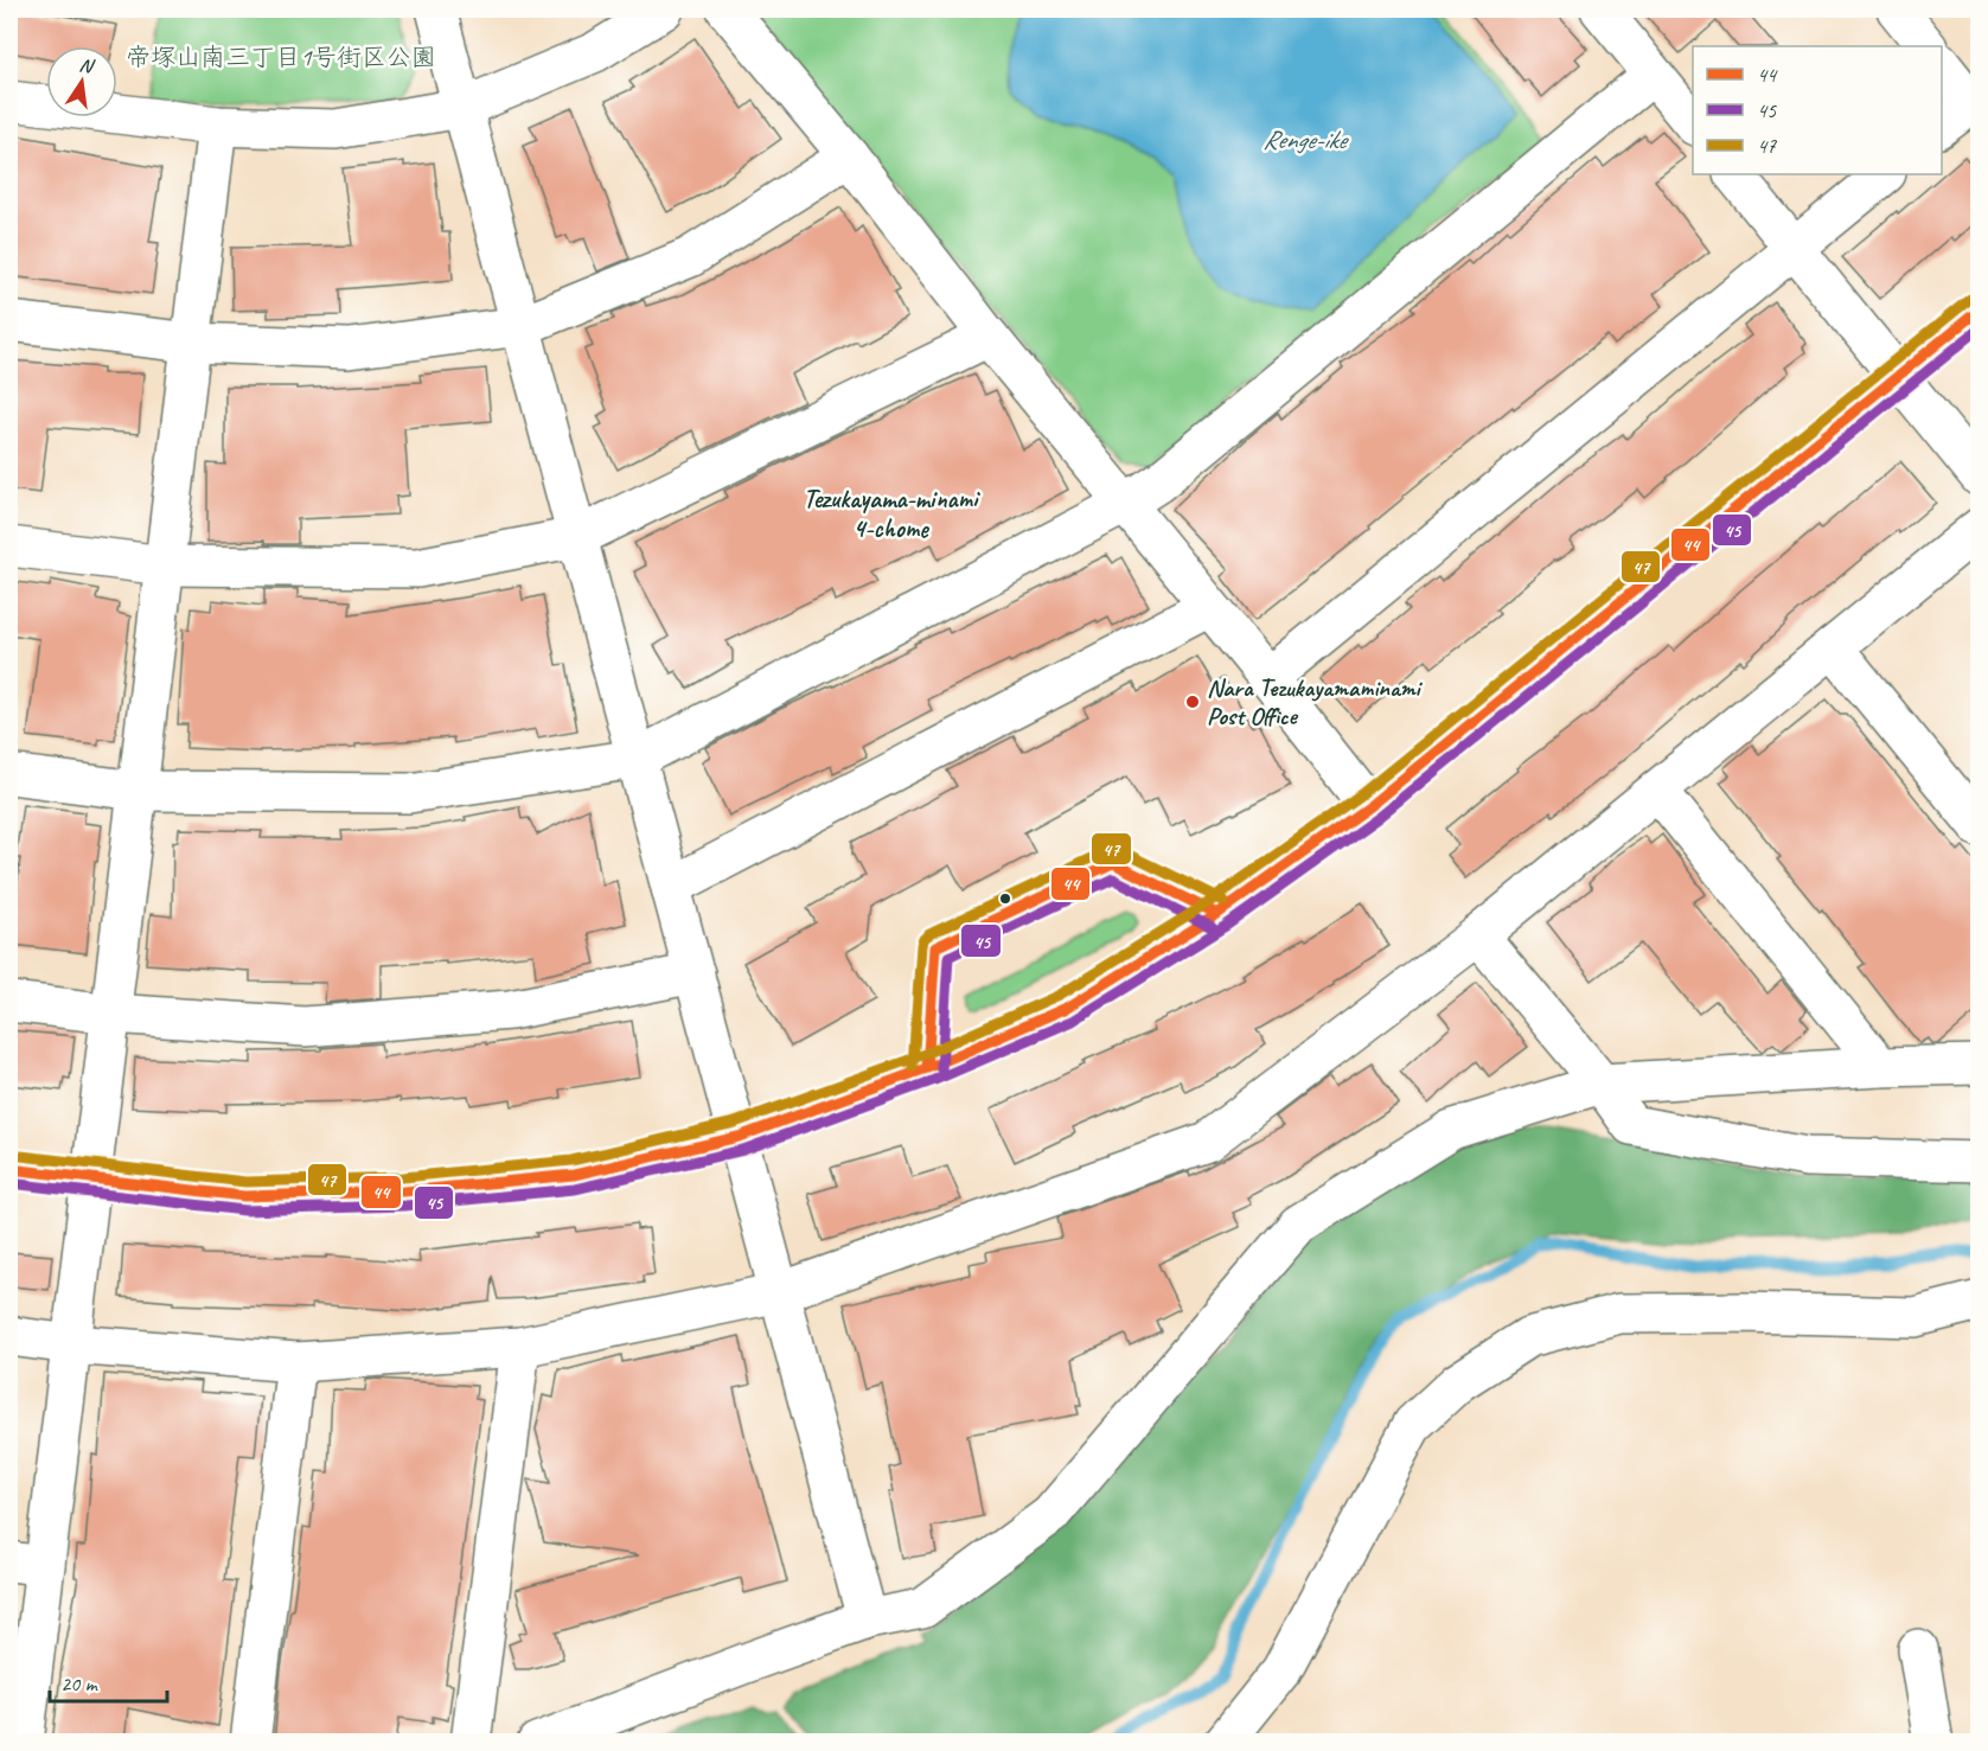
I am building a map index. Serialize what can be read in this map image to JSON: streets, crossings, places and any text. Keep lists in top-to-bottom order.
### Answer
{
  "districts": ["Tezukayama-minami 4-chome"],
  "water": ["Renge-ike"],
  "parks": ["帝塚山南三丁目1号街区公園"],
  "places": ["Nara Tezukayamaminami Post Office"],
  "lines": ["transit line 47", "transit line 44", "transit line 45"],
  "legend": ["44", "45", "47"],
  "scale_bar": "20 m",
  "north": "top"
}
